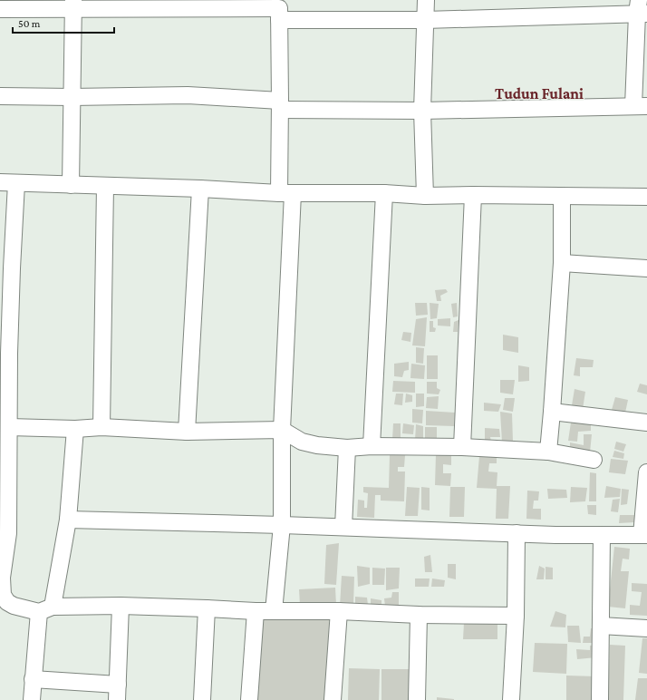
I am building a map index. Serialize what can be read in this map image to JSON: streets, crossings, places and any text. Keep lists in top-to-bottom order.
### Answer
{
  "districts": ["Tudun Fulani"],
  "scale_bar": "50 m"
}
